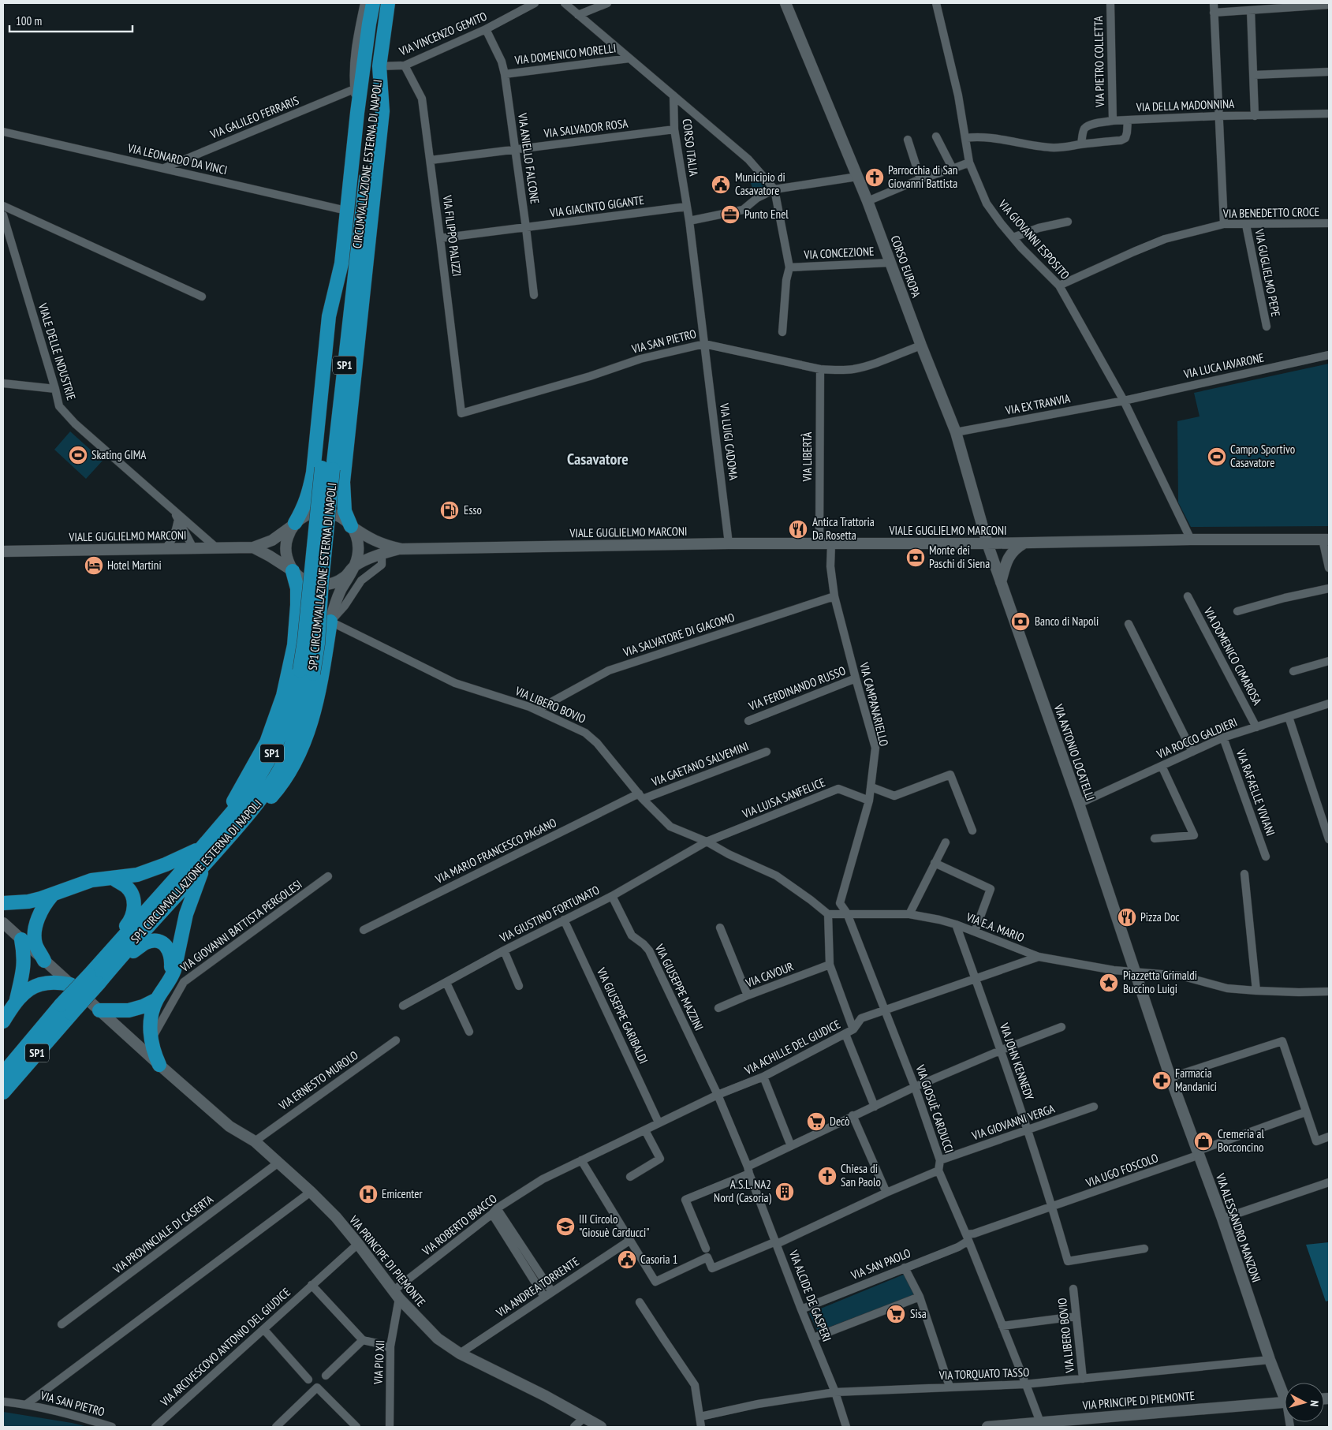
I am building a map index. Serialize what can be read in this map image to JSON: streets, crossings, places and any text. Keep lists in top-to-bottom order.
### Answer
{
  "streets": {
    "highway": ["CIRCUMVALLAZIONE ESTERNA DI NAPOLI", "SP1", "SP1 CIRCUMVALLAZIONE ESTERNA DI NAPOLI"],
    "street": [
      "VIA VINCENZO GEMITO",
      "VIA DOMENICO MORELLI",
      "VIA PIETRO COLLETTA",
      "VIA DELLA MADONNINA",
      "VIA GALILEO FERRARIS",
      "VIA SALVADOR ROSA",
      "CORSO ITALIA",
      "VIA ANIELLO FALCONE",
      "VIA LEONARDO DA VINCI",
      "VIA GIACINTO GIGANTE",
      "VIA BENEDETTO CROCE",
      "VIA FILIPPO PALIZZI",
      "VIA GIOVANNI ESPOSITO",
      "VIA CONCEZIONE",
      "CORSO EUROPA",
      "VIA GUGLIELMO PEPE",
      "VIA SAN PIETRO",
      "VIALE DELLE INDUSTRIE",
      "VIA LUCA IAVARONE",
      "VIA EX TRANVIA",
      "VIA LUIGI CADOMA",
      "VIA LIBERTÀ",
      "VIALE GUGLIELMO MARCONI",
      "VIA SALVATORE DI GIACOMO",
      "VIA DOMENICO CIMAROSA",
      "VIA FERDINANDO RUSSO",
      "VIA CAMPANARIELLO",
      "VIA LIBERO BOVIO",
      "VIA ROCCO GALDIERI",
      "VIA ANTONIO LOCATELLI",
      "VIA GAETANO SALVEMINI",
      "VIA RAFAELLE VIVIANI",
      "VIA LUISA SANFELICE",
      "VIA MARIO FRANCESCO PAGANO",
      "VIA GIUSTINO FORTUNATO",
      "VIA GIOVANNI BATTISTA PERGOLESI",
      "VIA E.A. MARIO",
      "VIA CAVOUR",
      "VIA GIUSEPPE MAZZINI",
      "VIA GIUSEPPE GARIBALDI",
      "VIA ACHILLE DEL GIUDICE",
      "VIA JOHN KENNEDY",
      "VIA ERNESTO MUROLO",
      "VIA GIOSUÈ CARDUCCI",
      "VIA GIOVANNI VERGA",
      "VIA UGO FOSCOLO",
      "VIA ROBERTO BRACCO",
      "VIA ALESSANDRO MANZONI",
      "VIA PROVINCIALE DI CASERTA",
      "VIA PRINCIPE DI PIEMONTE",
      "VIA SAN PAOLO",
      "VIA ANDREA TORRENTE",
      "VIA ALCIDE DE GASPERI",
      "VIA ARCIVESCOVO ANTONIO DEL GIUDICE",
      "VIA PIO XII",
      "VIA TORQUATO TASSO"
    ]
  },
  "crossings": [
    ["VIA VINCENZO GEMITO", "VIA ANIELLO FALCONE"],
    ["VIA VINCENZO GEMITO", "CIRCUMVALLAZIONE ESTERNA DI NAPOLI"],
    ["VIA VINCENZO GEMITO", "VIA FILIPPO PALIZZI"],
    ["VIA DOMENICO MORELLI", "VIA ANIELLO FALCONE"],
    ["VIA PIETRO COLLETTA", "VIA DELLA MADONNINA"],
    ["VIA DELLA MADONNINA", "VIA GIOVANNI ESPOSITO"],
    ["VIA GALILEO FERRARIS", "VIA LEONARDO DA VINCI"],
    ["VIA SALVADOR ROSA", "CORSO ITALIA"],
    ["VIA SALVADOR ROSA", "VIA ANIELLO FALCONE"],
    ["VIA SALVADOR ROSA", "VIA FILIPPO PALIZZI"],
    ["CORSO ITALIA", "VIA GIACINTO GIGANTE"],
    ["CORSO ITALIA", "VIA SAN PIETRO"],
    ["CORSO ITALIA", "VIA LUIGI CADOMA"],
    ["VIA ANIELLO FALCONE", "VIA GIACINTO GIGANTE"],
    ["VIA LEONARDO DA VINCI", "CIRCUMVALLAZIONE ESTERNA DI NAPOLI"],
    ["CIRCUMVALLAZIONE ESTERNA DI NAPOLI", "SP1 CIRCUMVALLAZIONE ESTERNA DI NAPOLI"],
    ["VIA GIACINTO GIGANTE", "VIA FILIPPO PALIZZI"],
    ["VIA BENEDETTO CROCE", "VIA GIOVANNI ESPOSITO"],
    ["VIA BENEDETTO CROCE", "VIA GUGLIELMO PEPE"],
    ["VIA FILIPPO PALIZZI", "VIA SAN PIETRO"],
    ["VIA GIOVANNI ESPOSITO", "VIA LUCA IAVARONE"],
    ["VIA GIOVANNI ESPOSITO", "VIA EX TRANVIA"],
    ["VIA GIOVANNI ESPOSITO", "VIALE GUGLIELMO MARCONI"],
    ["VIA CONCEZIONE", "CORSO EUROPA"],
    ["CORSO EUROPA", "VIA SAN PIETRO"],
    ["CORSO EUROPA", "VIA EX TRANVIA"],
    ["CORSO EUROPA", "VIALE GUGLIELMO MARCONI"],
    ["CORSO EUROPA", "VIA ANTONIO LOCATELLI"],
    ["VIA SAN PIETRO", "VIA LUIGI CADOMA"],
    ["VIA SAN PIETRO", "VIA LIBERTÀ"],
    ["VIALE DELLE INDUSTRIE", "VIALE GUGLIELMO MARCONI"],
    ["VIA LUCA IAVARONE", "VIA EX TRANVIA"],
    ["VIA LUIGI CADOMA", "VIALE GUGLIELMO MARCONI"],
    ["VIA LIBERTÀ", "VIALE GUGLIELMO MARCONI"],
    ["VIALE GUGLIELMO MARCONI", "VIA CAMPANARIELLO"],
    ["VIALE GUGLIELMO MARCONI", "VIA ANTONIO LOCATELLI"],
    ["VIA SALVATORE DI GIACOMO", "VIA CAMPANARIELLO"],
    ["VIA SALVATORE DI GIACOMO", "VIA LIBERO BOVIO"],
    ["VIA DOMENICO CIMAROSA", "VIA ROCCO GALDIERI"],
    ["VIA FERDINANDO RUSSO", "VIA CAMPANARIELLO"],
    ["VIA CAMPANARIELLO", "VIA LUISA SANFELICE"],
    ["VIA CAMPANARIELLO", "VIA E.A. MARIO"],
    ["VIA CAMPANARIELLO", "VIA GIOSUÈ CARDUCCI"],
    ["VIA LIBERO BOVIO", "VIA GAETANO SALVEMINI"],
    ["VIA LIBERO BOVIO", "VIA LUISA SANFELICE"],
    ["VIA LIBERO BOVIO", "VIA MARIO FRANCESCO PAGANO"],
    ["VIA LIBERO BOVIO", "VIA GIUSTINO FORTUNATO"],
    ["VIA LIBERO BOVIO", "VIA TORQUATO TASSO"],
    ["VIA ROCCO GALDIERI", "VIA ANTONIO LOCATELLI"],
    ["VIA ROCCO GALDIERI", "VIA RAFAELLE VIVIANI"],
    ["VIA ANTONIO LOCATELLI", "VIA E.A. MARIO"],
    ["VIA ANTONIO LOCATELLI", "VIA ALESSANDRO MANZONI"],
    ["VIA GAETANO SALVEMINI", "VIA MARIO FRANCESCO PAGANO"],
    ["VIA LUISA SANFELICE", "VIA GIUSTINO FORTUNATO"],
    ["VIA GIUSTINO FORTUNATO", "VIA GIUSEPPE MAZZINI"],
    ["VIA GIUSTINO FORTUNATO", "VIA GIUSEPPE GARIBALDI"],
    ["VIA E.A. MARIO", "VIA ACHILLE DEL GIUDICE"],
    ["VIA E.A. MARIO", "VIA JOHN KENNEDY"],
    ["VIA E.A. MARIO", "VIA GIOSUÈ CARDUCCI"],
    ["VIA E.A. MARIO", "VIA ALESSANDRO MANZONI"],
    ["VIA GIUSEPPE MAZZINI", "VIA ACHILLE DEL GIUDICE"],
    ["VIA GIUSEPPE MAZZINI", "VIA ALCIDE DE GASPERI"],
    ["VIA GIUSEPPE GARIBALDI", "VIA ACHILLE DEL GIUDICE"],
    ["VIA ACHILLE DEL GIUDICE", "VIA JOHN KENNEDY"],
    ["VIA ACHILLE DEL GIUDICE", "VIA GIOSUÈ CARDUCCI"],
    ["VIA ACHILLE DEL GIUDICE", "VIA ROBERTO BRACCO"],
    ["VIA ACHILLE DEL GIUDICE", "VIA ALCIDE DE GASPERI"],
    ["VIA JOHN KENNEDY", "VIA GIOVANNI VERGA"],
    ["VIA JOHN KENNEDY", "VIA UGO FOSCOLO"],
    ["VIA ERNESTO MUROLO", "VIA PRINCIPE DI PIEMONTE"],
    ["VIA GIOSUÈ CARDUCCI", "VIA GIOVANNI VERGA"],
    ["VIA GIOSUÈ CARDUCCI", "VIA UGO FOSCOLO"],
    ["VIA GIOSUÈ CARDUCCI", "VIA PRINCIPE DI PIEMONTE"],
    ["VIA GIOSUÈ CARDUCCI", "VIA SAN PAOLO"],
    ["VIA GIOSUÈ CARDUCCI", "VIA TORQUATO TASSO"],
    ["VIA UGO FOSCOLO", "VIA ALESSANDRO MANZONI"],
    ["VIA UGO FOSCOLO", "VIA SAN PAOLO"],
    ["VIA ROBERTO BRACCO", "VIA PRINCIPE DI PIEMONTE"],
    ["VIA ROBERTO BRACCO", "VIA PIO XII"],
    ["VIA ALESSANDRO MANZONI", "VIA TORQUATO TASSO"],
    ["VIA PROVINCIALE DI CASERTA", "VIA PRINCIPE DI PIEMONTE"],
    ["VIA PRINCIPE DI PIEMONTE", "VIA ANDREA TORRENTE"],
    ["VIA PRINCIPE DI PIEMONTE", "VIA ARCIVESCOVO ANTONIO DEL GIUDICE"],
    ["VIA PRINCIPE DI PIEMONTE", "VIA PIO XII"],
    ["VIA SAN PAOLO", "VIA ALCIDE DE GASPERI"],
    ["VIA ALCIDE DE GASPERI", "VIA TORQUATO TASSO"]
  ],
  "districts": ["Casavatore"],
  "places": {
    "church": ["Parrocchia di San Giovanni Battista", "Chiesa di San Paolo"],
    "public building": ["Municipio di Casavatore", "Casoria 1"],
    "office": ["Punto Enel"],
    "sports": ["Skating GIMA", "Campo Sportivo Casavatore"],
    "fuel station": ["Esso"],
    "restaurant": ["Antica Trattoria Da Rosetta", "Pizza Doc"],
    "bank": ["Monte dei Paschi di Siena", "Banco di Napoli"],
    "hotel": ["Hotel Martini"],
    "place": ["Piazzetta Grimaldi Buccino Luigi"],
    "pharmacy": ["Farmacia Mandanici"],
    "supermarket": ["Decò", "Sisa"],
    "shop": ["Cremeria al Bocconcino"],
    "building": ["A.S.L. NA2 Nord (Casoria)"],
    "hospital": ["Emicenter"],
    "school or university": ["III Circolo \"Giosuè Carducci\""]
  },
  "scale_bar": "100 m",
  "north": "right"
}
